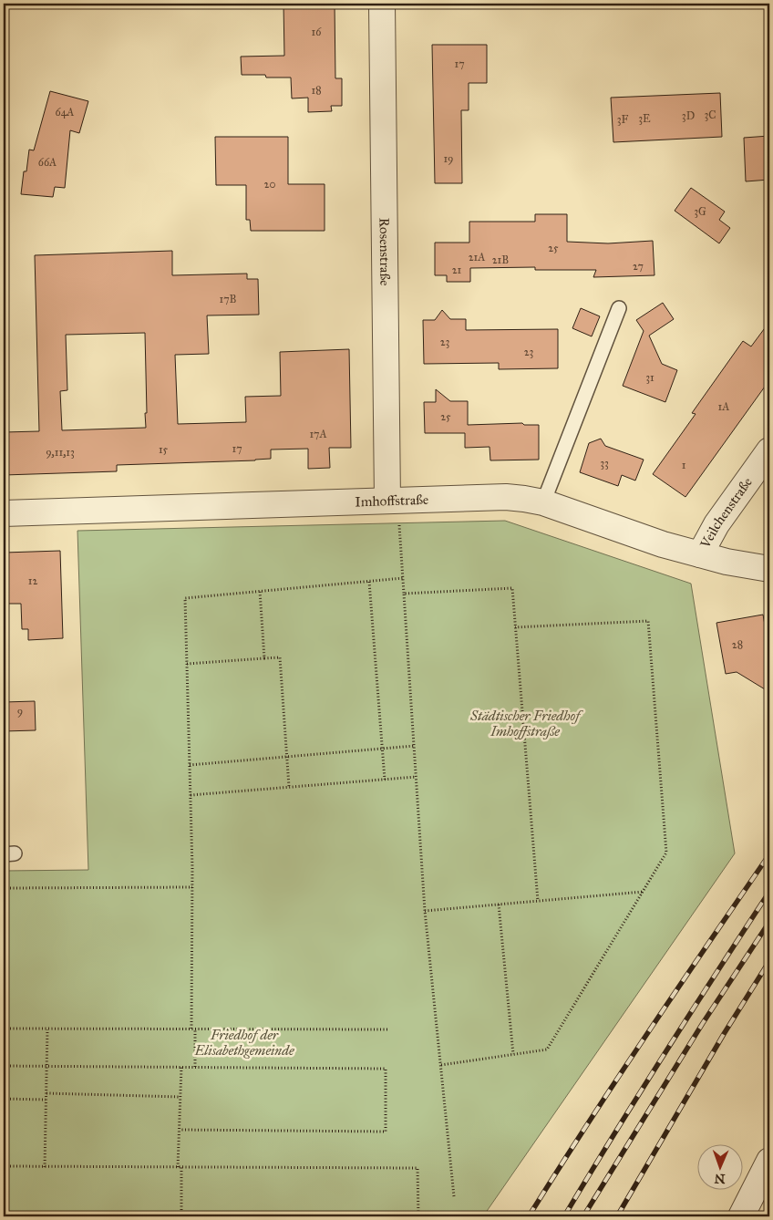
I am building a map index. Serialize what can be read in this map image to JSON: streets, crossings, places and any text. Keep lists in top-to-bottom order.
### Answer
{
  "streets": {
    "street": ["Rosenstraße", "Imhoffstraße", "Veilchenstraße"]
  },
  "crossings": [
    ["Rosenstraße", "Imhoffstraße"],
    ["Imhoffstraße", "Veilchenstraße"]
  ],
  "parks": ["Städtischer Friedhof Imhoffstraße", "Friedhof der Elisabethgemeinde"],
  "house_numbers": [
    "16",
    "17",
    "18",
    "64A",
    "3C",
    "3D",
    "3E",
    "3F",
    "19",
    "66A",
    "20",
    "3G",
    "25",
    "21A",
    "21B",
    "27",
    "21",
    "17B",
    "23",
    "23",
    "31",
    "1A",
    "25",
    "17A",
    "17",
    "15",
    "9,11,13",
    "33",
    "1",
    "12",
    "28",
    "9"
  ],
  "north": "bottom"
}
